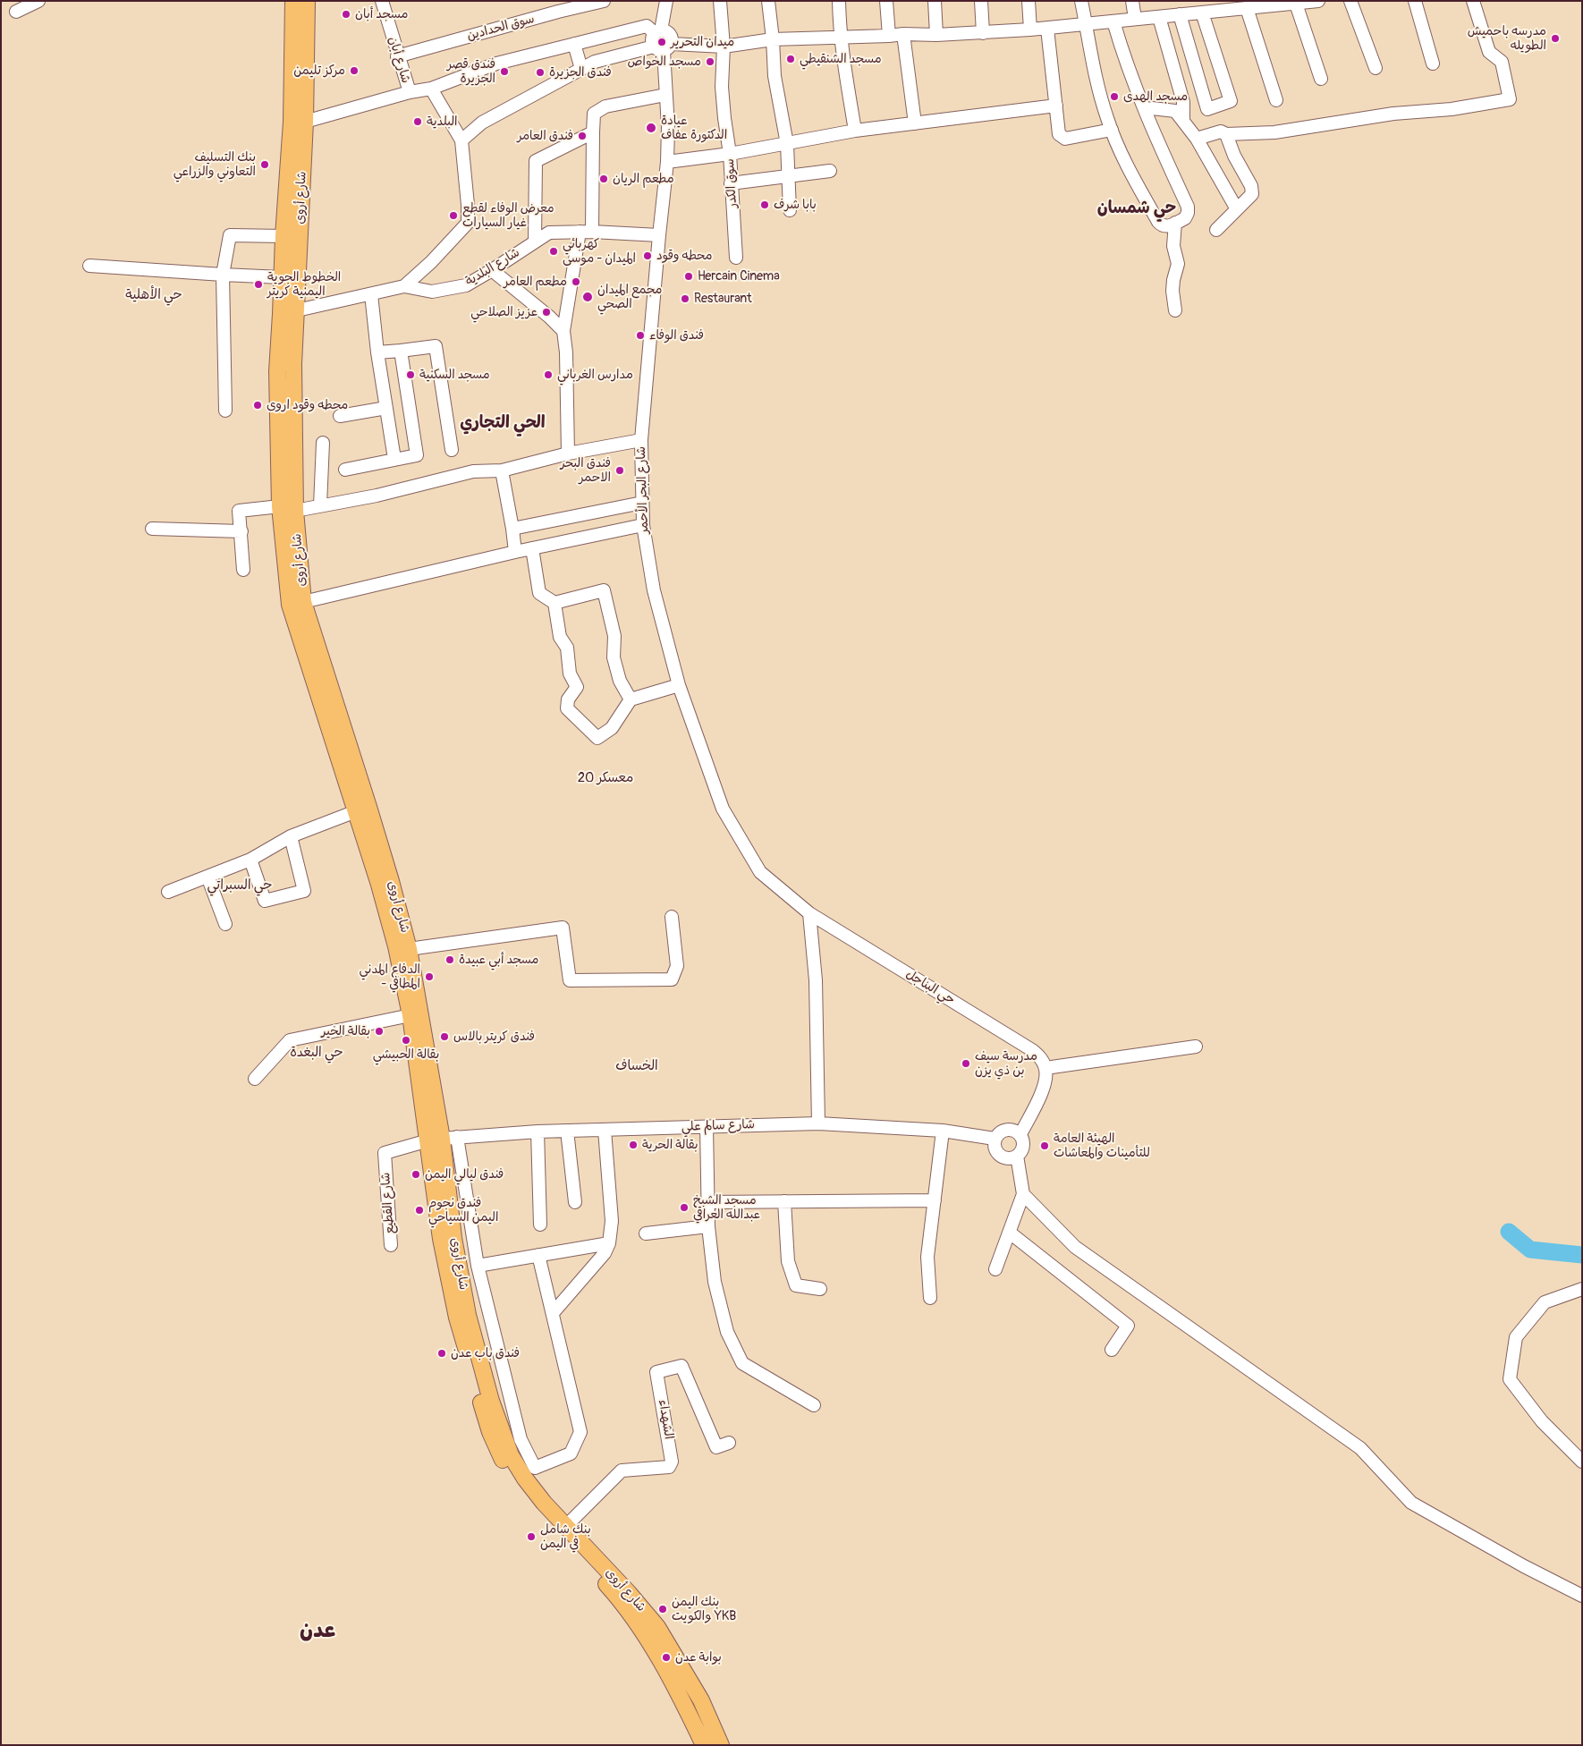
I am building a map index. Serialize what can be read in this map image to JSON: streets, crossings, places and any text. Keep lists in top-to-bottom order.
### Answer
{
  "streets": {
    "main road": ["شارع أروى"],
    "street": [
      "سوق الحدادين",
      "شارع أبان",
      "سوق الكدر",
      "شارع البلدية",
      "شارع البحر الأحمر",
      "حي البناجل",
      "شارع سالم علي",
      "شارع القطيع",
      "الشهداء"
    ]
  },
  "crossings": [
    ["سوق الحدادين", "شارع أبان"],
    ["شارع أروى", "شارع البلدية"],
    ["شارع أروى", "شارع سالم علي"],
    ["شارع أروى", "الشهداء"],
    ["شارع البلدية", "شارع البحر الأحمر"],
    ["شارع البحر الأحمر", "حي البناجل"],
    ["شارع سالم علي", "شارع القطيع"]
  ],
  "districts": [
    "حي شمسان",
    "حي الأهلية",
    "الحي التجاري",
    "معسكر 20",
    "حي السبراتي",
    "حي البغدة",
    "الخساف",
    "عدن"
  ],
  "places": [
    "مسجد أبان",
    "مدرسه باحميش الطويله",
    "ميدان التحرير",
    "مسجد الشنقيطي",
    "مسجد الخواص",
    "مركز تليمن",
    "فندق قصر الجزيرة",
    "فندق الجزيرة",
    "مسجد الهدى",
    "البلدية",
    "عيادة الدكتورة عفاف",
    "فندق العامر",
    "بنك التسليف التعاوني والزراعي",
    "مطعم الريان",
    "بابا شرف",
    "معرض الوفاء لقطع غيار السيارات",
    "كهربائي الميدان - موسى",
    "محطه وقود",
    "Hercain Cinema",
    "مطعم العامر",
    "الخطوط الجوية اليمنية كريتر",
    "مجمع الميدان الصحي",
    "Restaurant",
    "عزيز الصلاحي",
    "فندق الوفاء",
    "مسجد السكنية",
    "مدارس الغرباني",
    "محطه وقود اروى",
    "فندق البحر الاحمر",
    "مسجد أبي عبيدة",
    "الدفاع المدني - المطافي",
    "بقالة الخير",
    "فندق كريتر بالاس",
    "بقالة الحبيشي",
    "مدرسة سيف بن ذي يزن",
    "بقالة الحرية",
    "الهيئة العامة للتأمينات والمعاشات",
    "فندق ليالي اليمن",
    "مسجد الشيخ عبدالله العراقي",
    "فندق نجوم اليمن السياحي",
    "فندق باب عدن",
    "بنك شامل في اليمن",
    "بنك اليمن والكويت YKB",
    "بوابة عدن"
  ]
}
